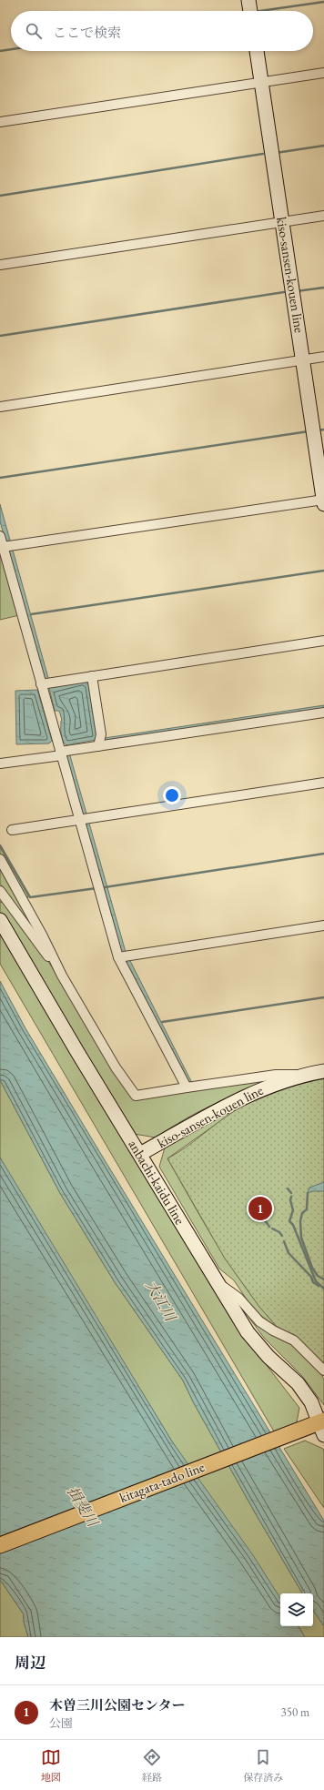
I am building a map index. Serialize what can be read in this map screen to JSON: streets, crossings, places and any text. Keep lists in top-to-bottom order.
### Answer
{
  "streets": {
    "main road": ["kiso-sansen-kouen line", "anbachi-kaidu line", "kitagata-tado line"]
  },
  "crossings": [
    ["kiso-sansen-kouen line", "anbachi-kaidu line"],
    ["anbachi-kaidu line", "kitagata-tado line"]
  ],
  "water": ["大江川", "揖斐川"],
  "page": {
    "search": "ここで検索",
    "pins": "1",
    "heading": "周辺",
    "list": [
      {
        "mark": "1",
        "name": "木曽三川公園センター",
        "note": "公園",
        "value": "350 m"
      }
    ],
    "nav": ["地図", "経路", "保存済み"]
  }
}
